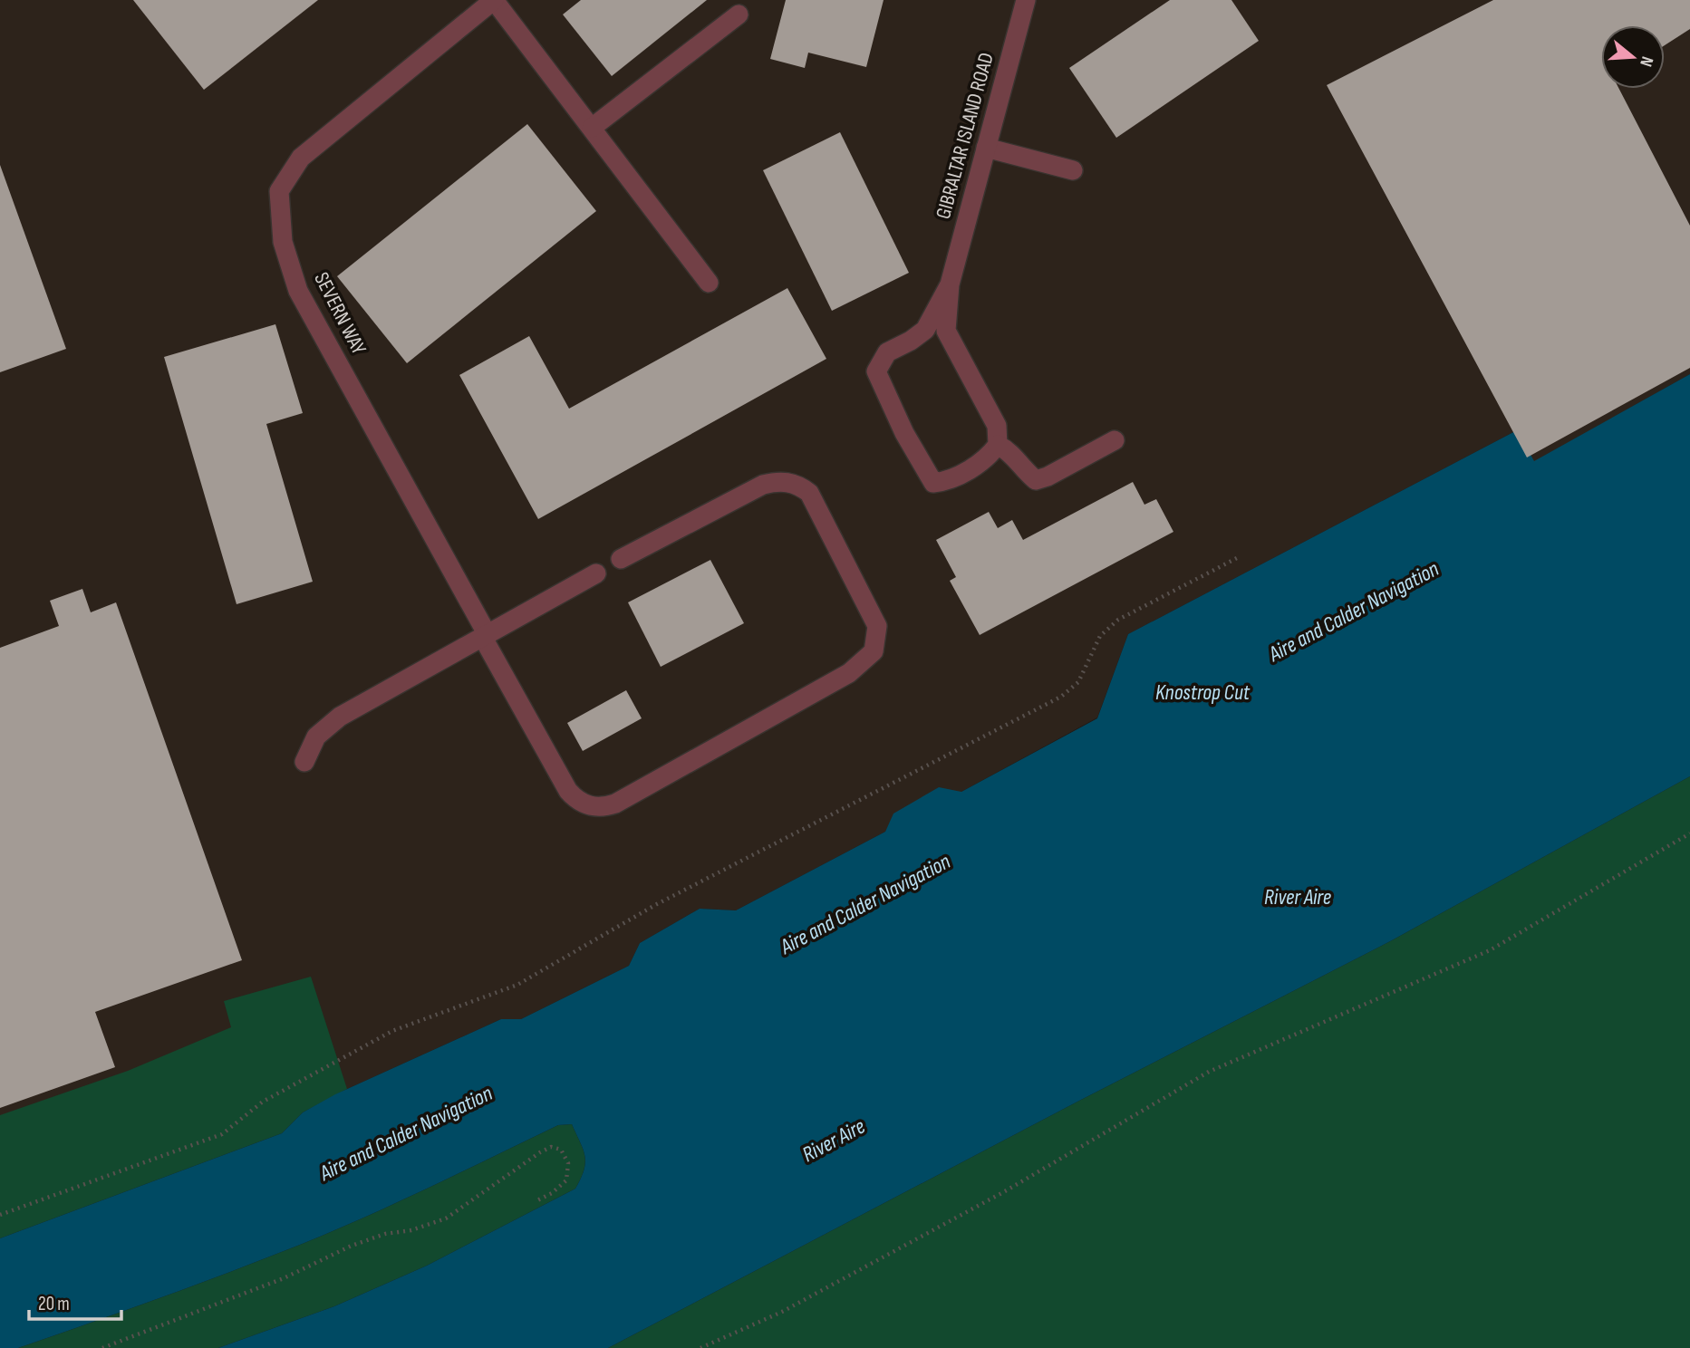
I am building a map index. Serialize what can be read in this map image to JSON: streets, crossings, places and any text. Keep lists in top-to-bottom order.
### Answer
{
  "streets": {
    "street": ["GIBRALTAR ISLAND ROAD", "SEVERN WAY"]
  },
  "water": ["Aire and Calder Navigation", "Knostrop Cut", "River Aire"],
  "scale_bar": "20 m",
  "north": "right"
}
